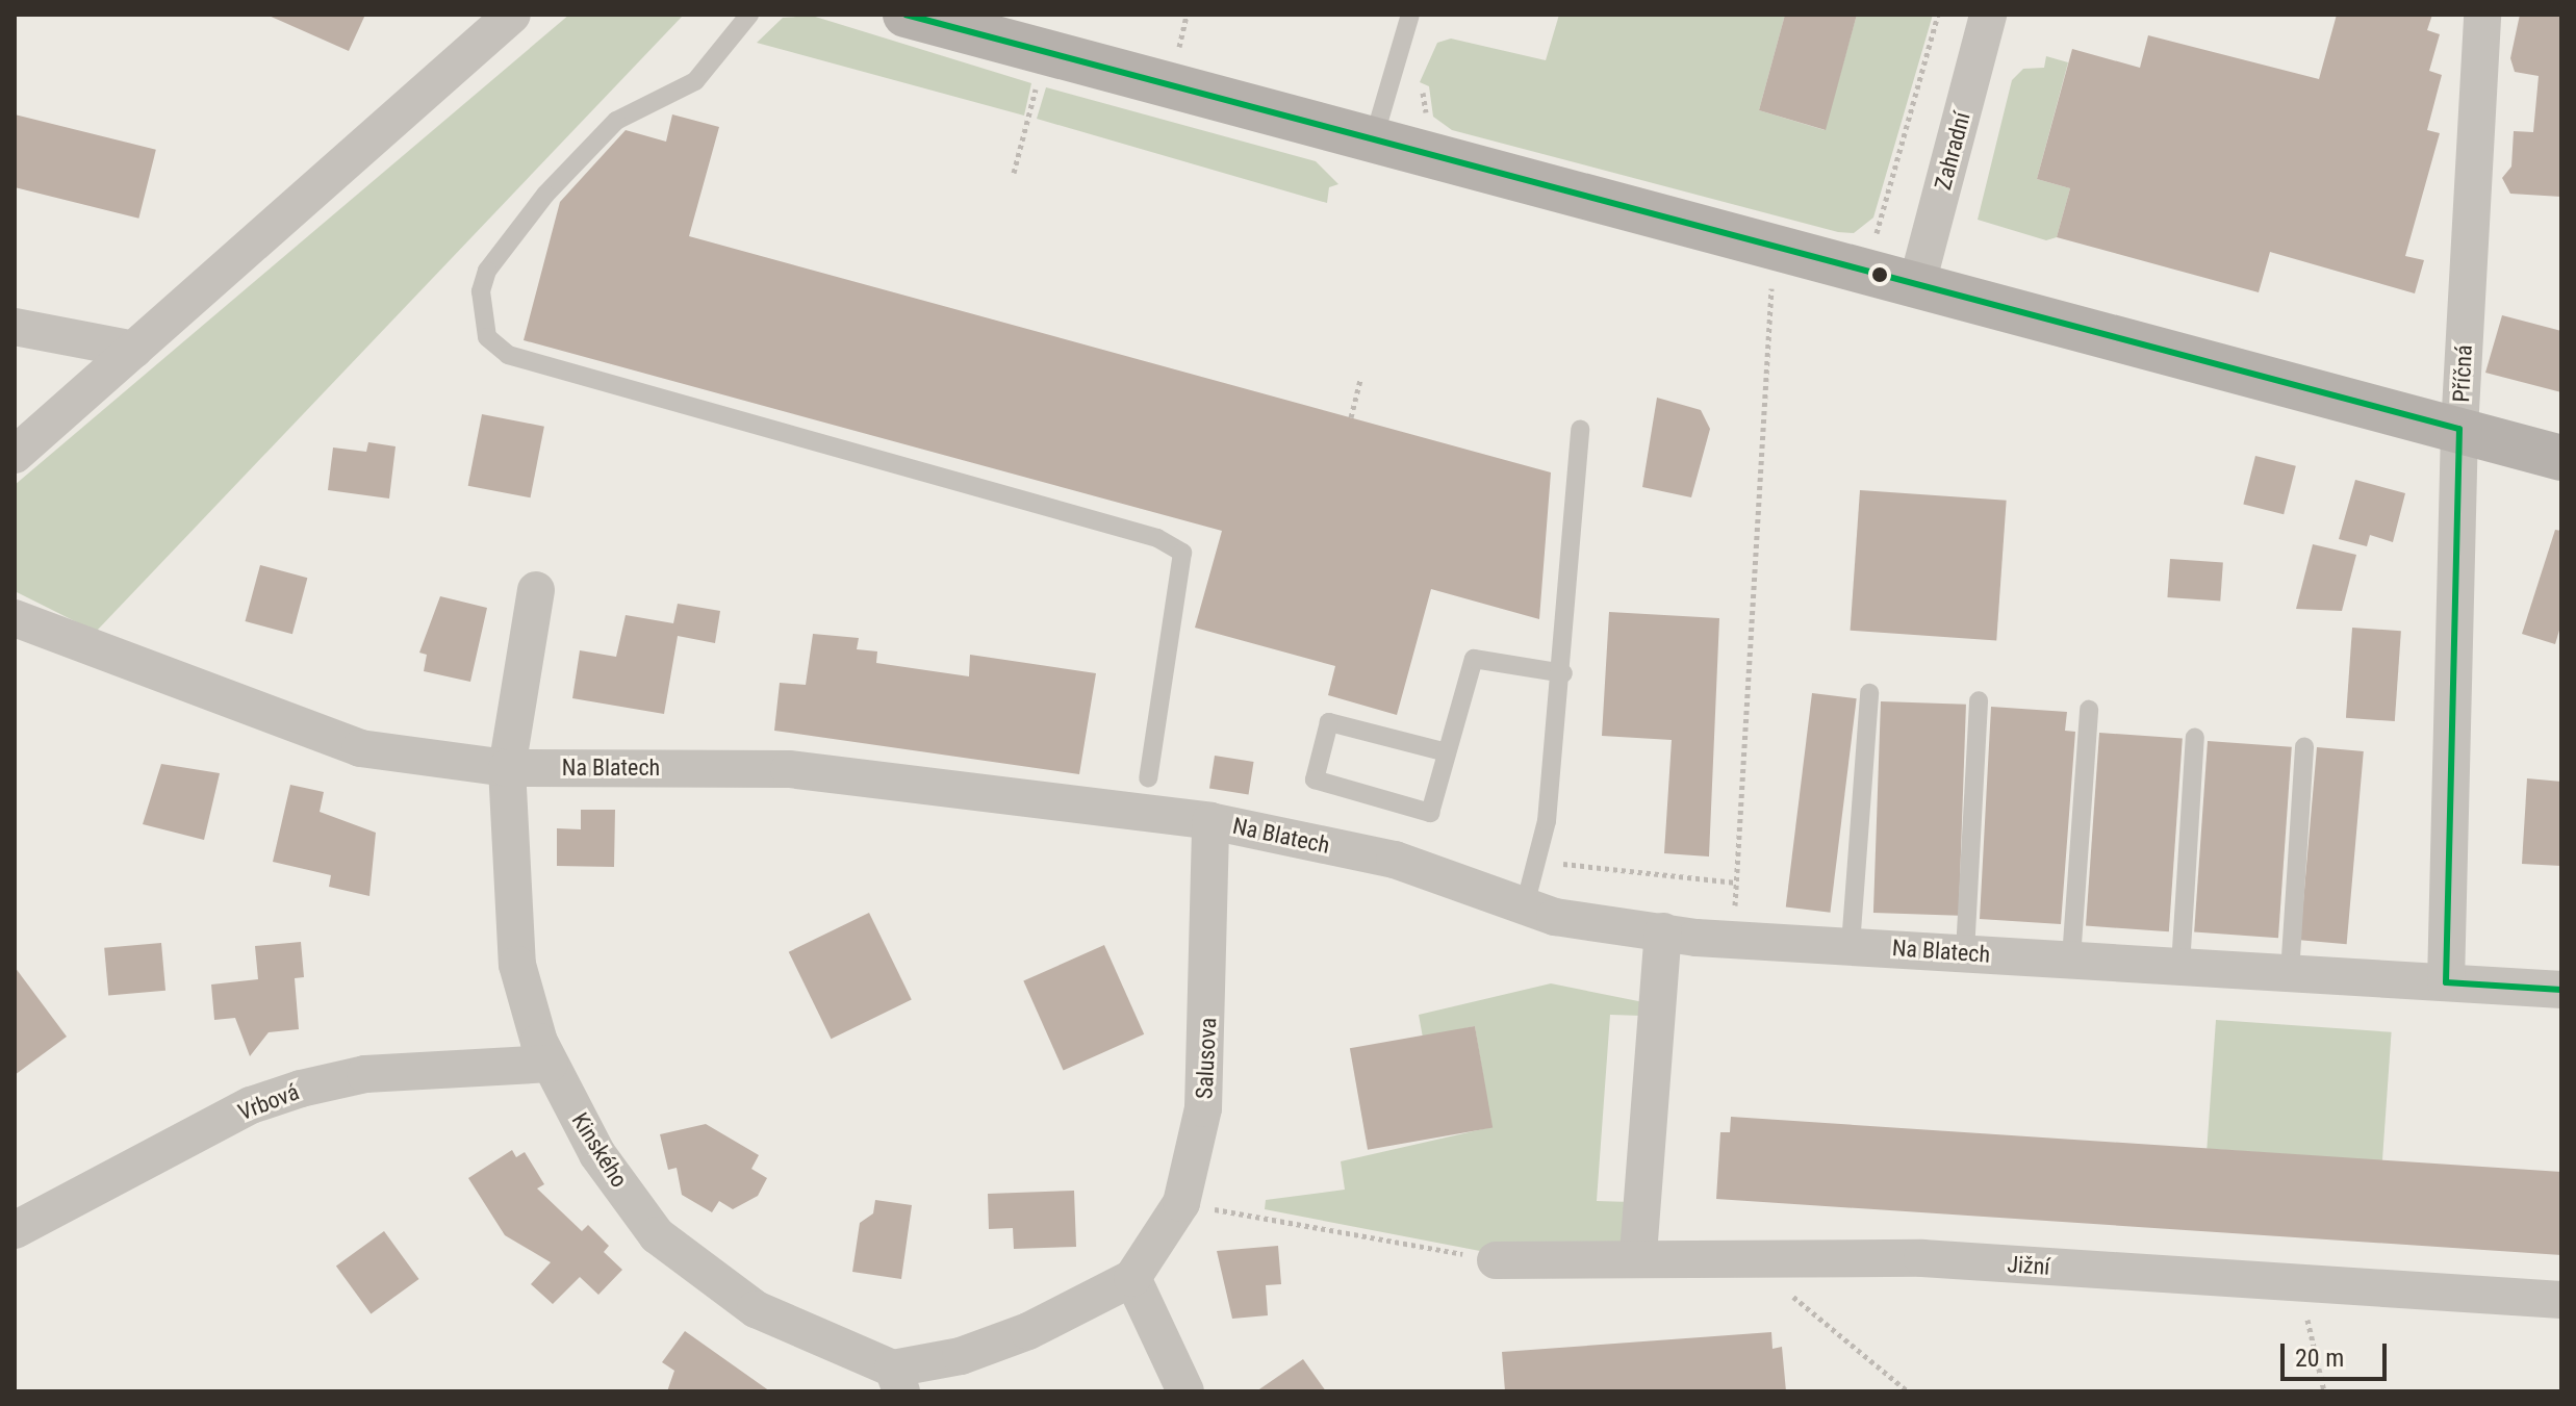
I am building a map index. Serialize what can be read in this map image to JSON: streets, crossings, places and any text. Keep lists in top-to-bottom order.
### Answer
{
  "streets": {
    "street": [
      "Zahradní",
      "Příčná",
      "Na Blatech",
      "Salusova",
      "Vrbová",
      "Kinského",
      "Jižní"
    ]
  },
  "crossings": [
    ["Příčná", "Na Blatech"],
    ["Na Blatech", "Salusova"],
    ["Na Blatech", "Kinského"],
    ["Salusova", "Kinského"],
    ["Vrbová", "Kinského"]
  ],
  "scale_bar": "20 m"
}
